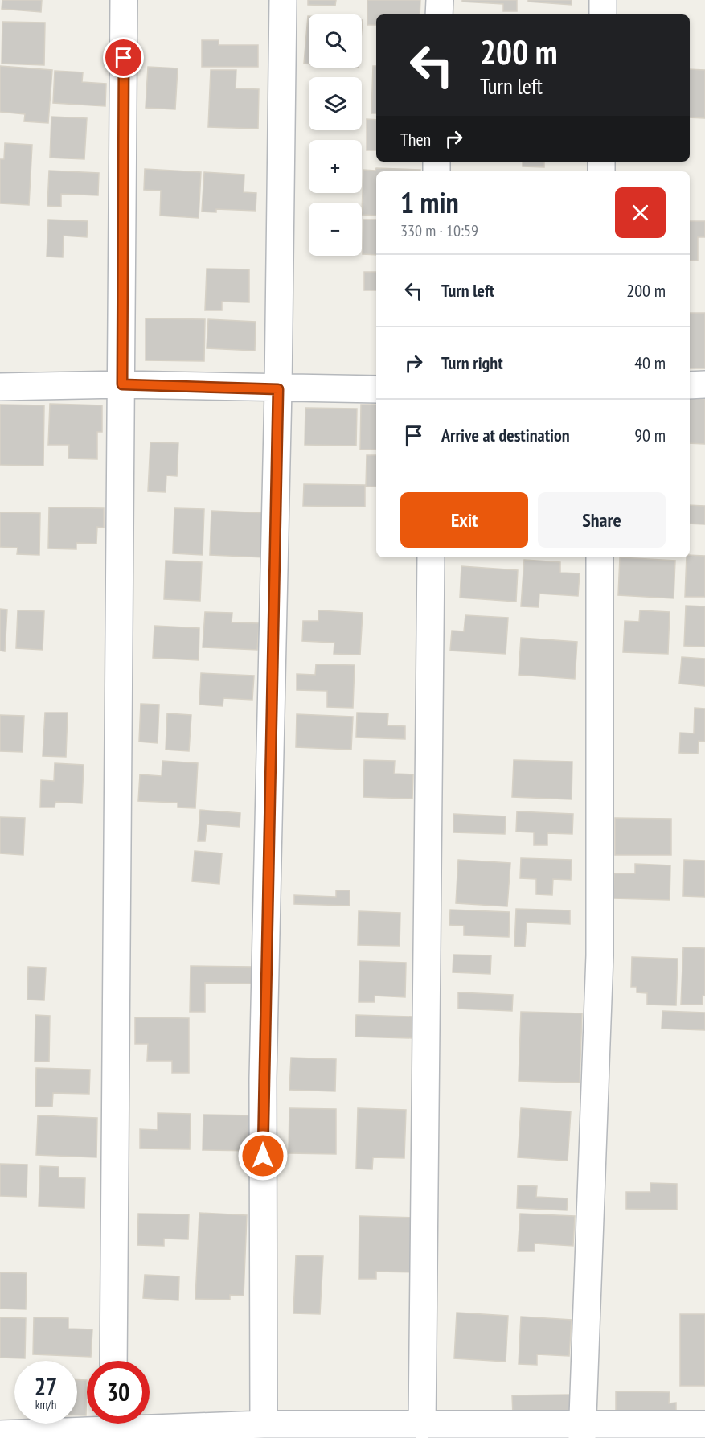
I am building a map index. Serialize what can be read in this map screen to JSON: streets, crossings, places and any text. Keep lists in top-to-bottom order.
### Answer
{
  "page": {
    "map_buttons": ["+", "−"],
    "turn": ["200 m", "Turn left"],
    "then": "Then",
    "heading": ["1 min", "330 m · 10:59"],
    "list": [
      {
        "name": "Turn left",
        "value": "200 m"
      },
      {
        "name": "Turn right",
        "value": "40 m"
      },
      {
        "name": "Arrive at destination",
        "value": "90 m"
      }
    ],
    "buttons": ["Exit", "Share"],
    "speed": "27 km/h",
    "limit": "30"
  }
}
